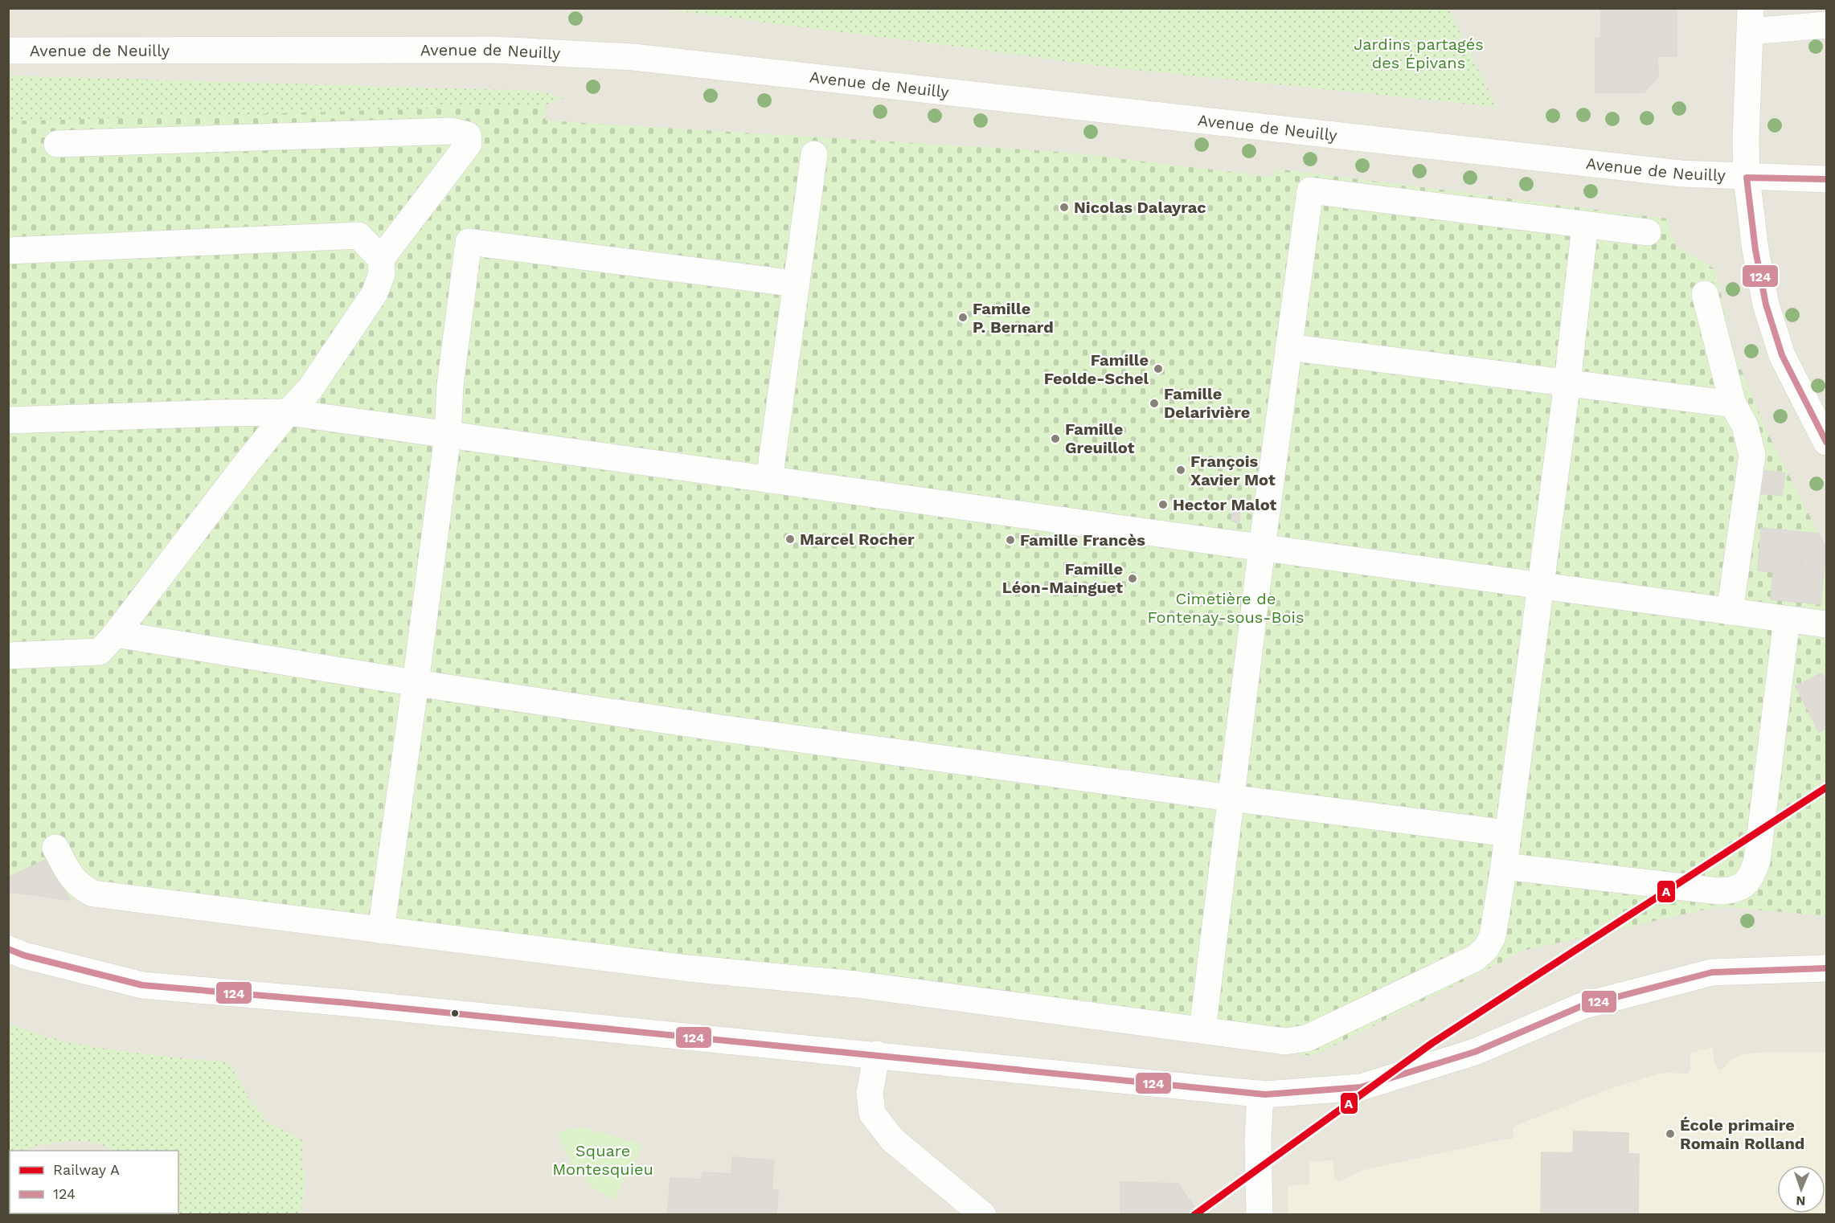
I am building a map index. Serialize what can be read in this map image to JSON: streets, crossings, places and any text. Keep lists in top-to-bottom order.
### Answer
{
  "streets": {
    "street": ["Avenue de Neuilly"]
  },
  "parks": ["Jardins partagés des Épivans", "Cimetière de Fontenay-sous-Bois", "Square Montesquieu"],
  "places": [
    "Nicolas Dalayrac",
    "Famille P. Bernard",
    "Famille Feolde-Schel",
    "Famille Delarivière",
    "Famille Greuillot",
    "François Xavier Mot",
    "Hector Malot",
    "Marcel Rocher",
    "Famille Francès",
    "Famille Léon-Mainguet",
    "École primaire Romain Rolland"
  ],
  "lines": ["transit line 124", "rail line A"],
  "legend": ["Railway A", "124"],
  "north": "bottom"
}
